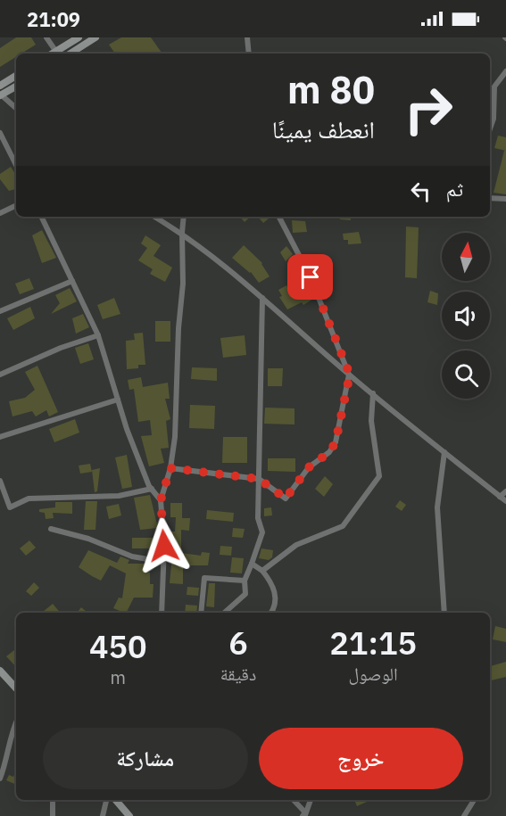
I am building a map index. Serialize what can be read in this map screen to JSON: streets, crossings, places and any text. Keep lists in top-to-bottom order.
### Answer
{
  "north": "top",
  "page": {
    "status": "21:09",
    "turn": ["80 m", "انعطف يمينًا"],
    "then": "ثم",
    "eta": [
      "21:15",
      "الوصول",
      "6",
      "دقيقة",
      "450",
      "m"
    ],
    "buttons": ["خروج", "مشاركة"]
  }
}
